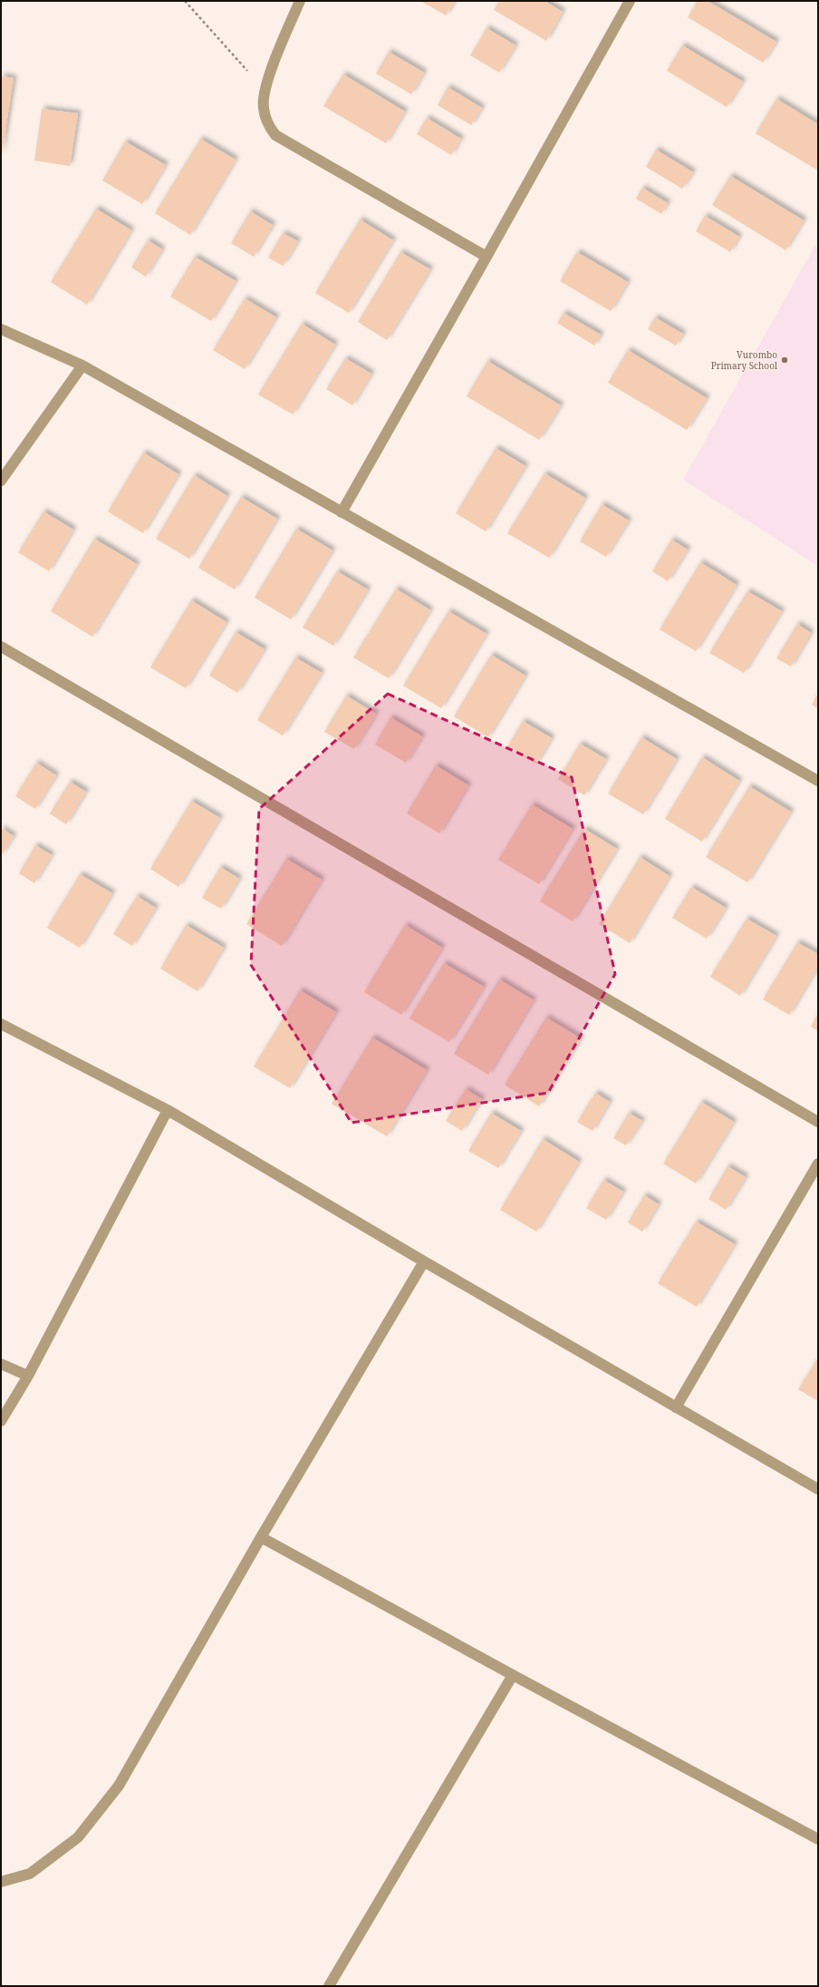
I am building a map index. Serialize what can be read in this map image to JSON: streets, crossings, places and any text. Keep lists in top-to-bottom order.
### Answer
{
  "places": ["Vurombo Primary School"]
}
